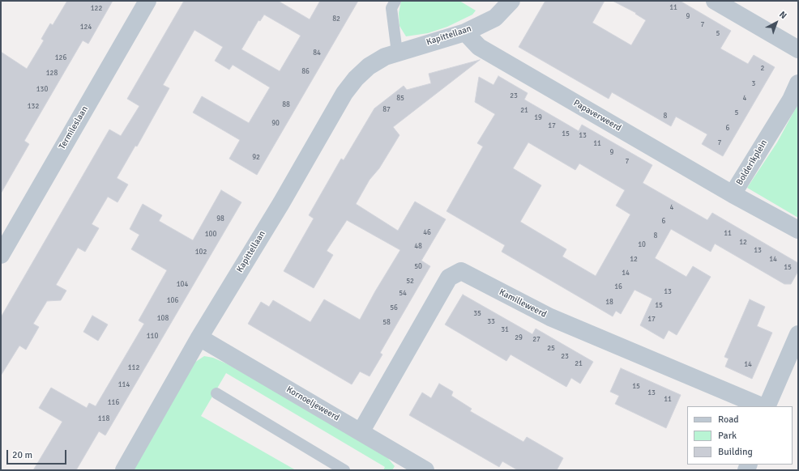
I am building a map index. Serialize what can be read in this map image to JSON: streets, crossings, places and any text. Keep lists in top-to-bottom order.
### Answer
{
  "streets": {
    "street": [
      "Kapittellaan",
      "Papaverweerd",
      "Termileslaan",
      "Bolderikplein",
      "Kamilleweerd",
      "Kornoeljeweerd"
    ]
  },
  "crossings": [
    ["Kapittellaan", "Papaverweerd"],
    ["Kapittellaan", "Kornoeljeweerd"],
    ["Papaverweerd", "Bolderikplein"],
    ["Kamilleweerd", "Kornoeljeweerd"]
  ],
  "house_numbers": [
    "11",
    "122",
    "9",
    "82",
    "7",
    "124",
    "5",
    "84",
    "126",
    "2",
    "86",
    "128",
    "3",
    "130",
    "23",
    "85",
    "4",
    "88",
    "132",
    "87",
    "21",
    "5",
    "8",
    "19",
    "90",
    "17",
    "6",
    "15",
    "13",
    "7",
    "11",
    "9",
    "92",
    "7",
    "4",
    "98",
    "6",
    "46",
    "11",
    "100",
    "8",
    "12",
    "10",
    "48",
    "13",
    "102",
    "12",
    "14",
    "50",
    "15",
    "14",
    "52",
    "104",
    "16",
    "13",
    "54",
    "106",
    "18",
    "15",
    "56",
    "35",
    "108",
    "17",
    "33",
    "58",
    "31",
    "110",
    "29",
    "27",
    "25",
    "23",
    "21",
    "14",
    "112",
    "114",
    "15",
    "13",
    "11",
    "116",
    "118"
  ],
  "legend": ["Road", "Park", "Building"],
  "scale_bar": "20 m",
  "north": "top right"
}
